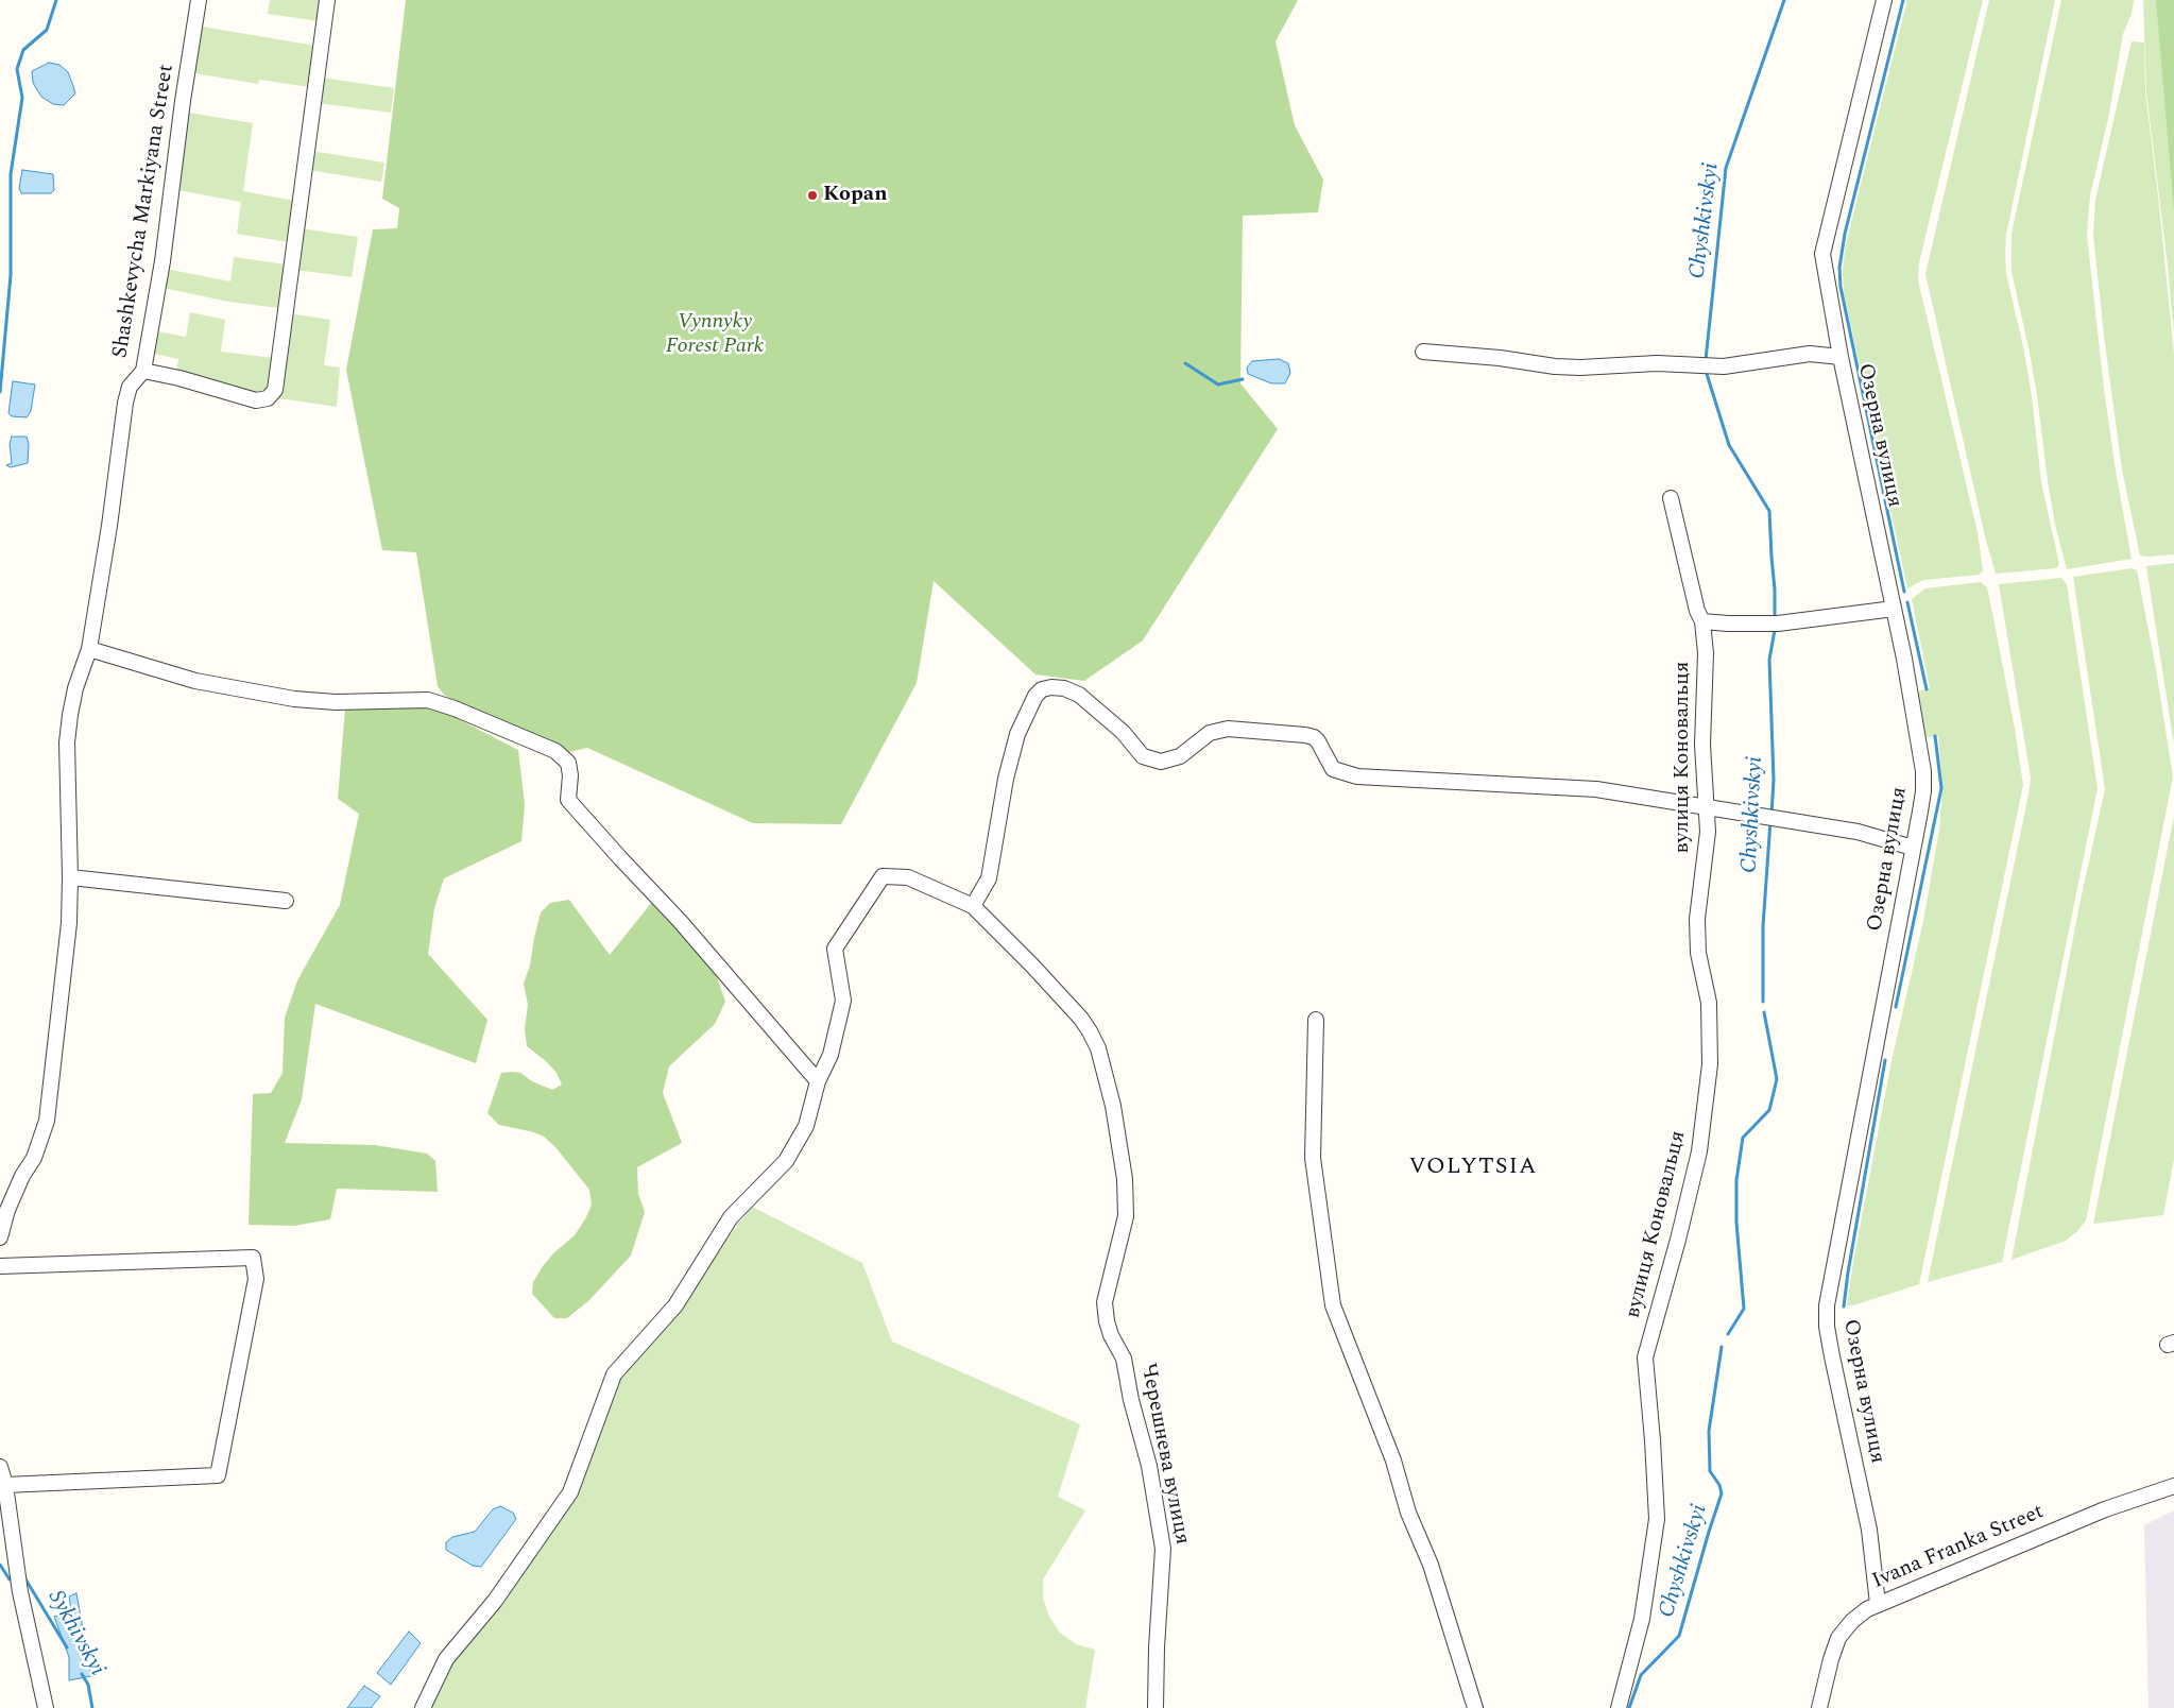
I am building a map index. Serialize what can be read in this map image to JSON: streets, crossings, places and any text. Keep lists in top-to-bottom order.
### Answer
{
  "streets": {
    "street": [
      "Shashkevycha Markiyana Street",
      "Озерна вулиця",
      "вулиця Коновальця",
      "Черешнева вулиця",
      "Ivana Franka Street"
    ]
  },
  "crossings": [
    ["Озерна вулиця", "Ivana Franka Street"]
  ],
  "districts": ["VOLYTSIA"],
  "water": ["Chyshkivskyi", "Sykhivskyi"],
  "parks": ["Vynnyky Forest Park"],
  "places": ["Kopan"]
}
